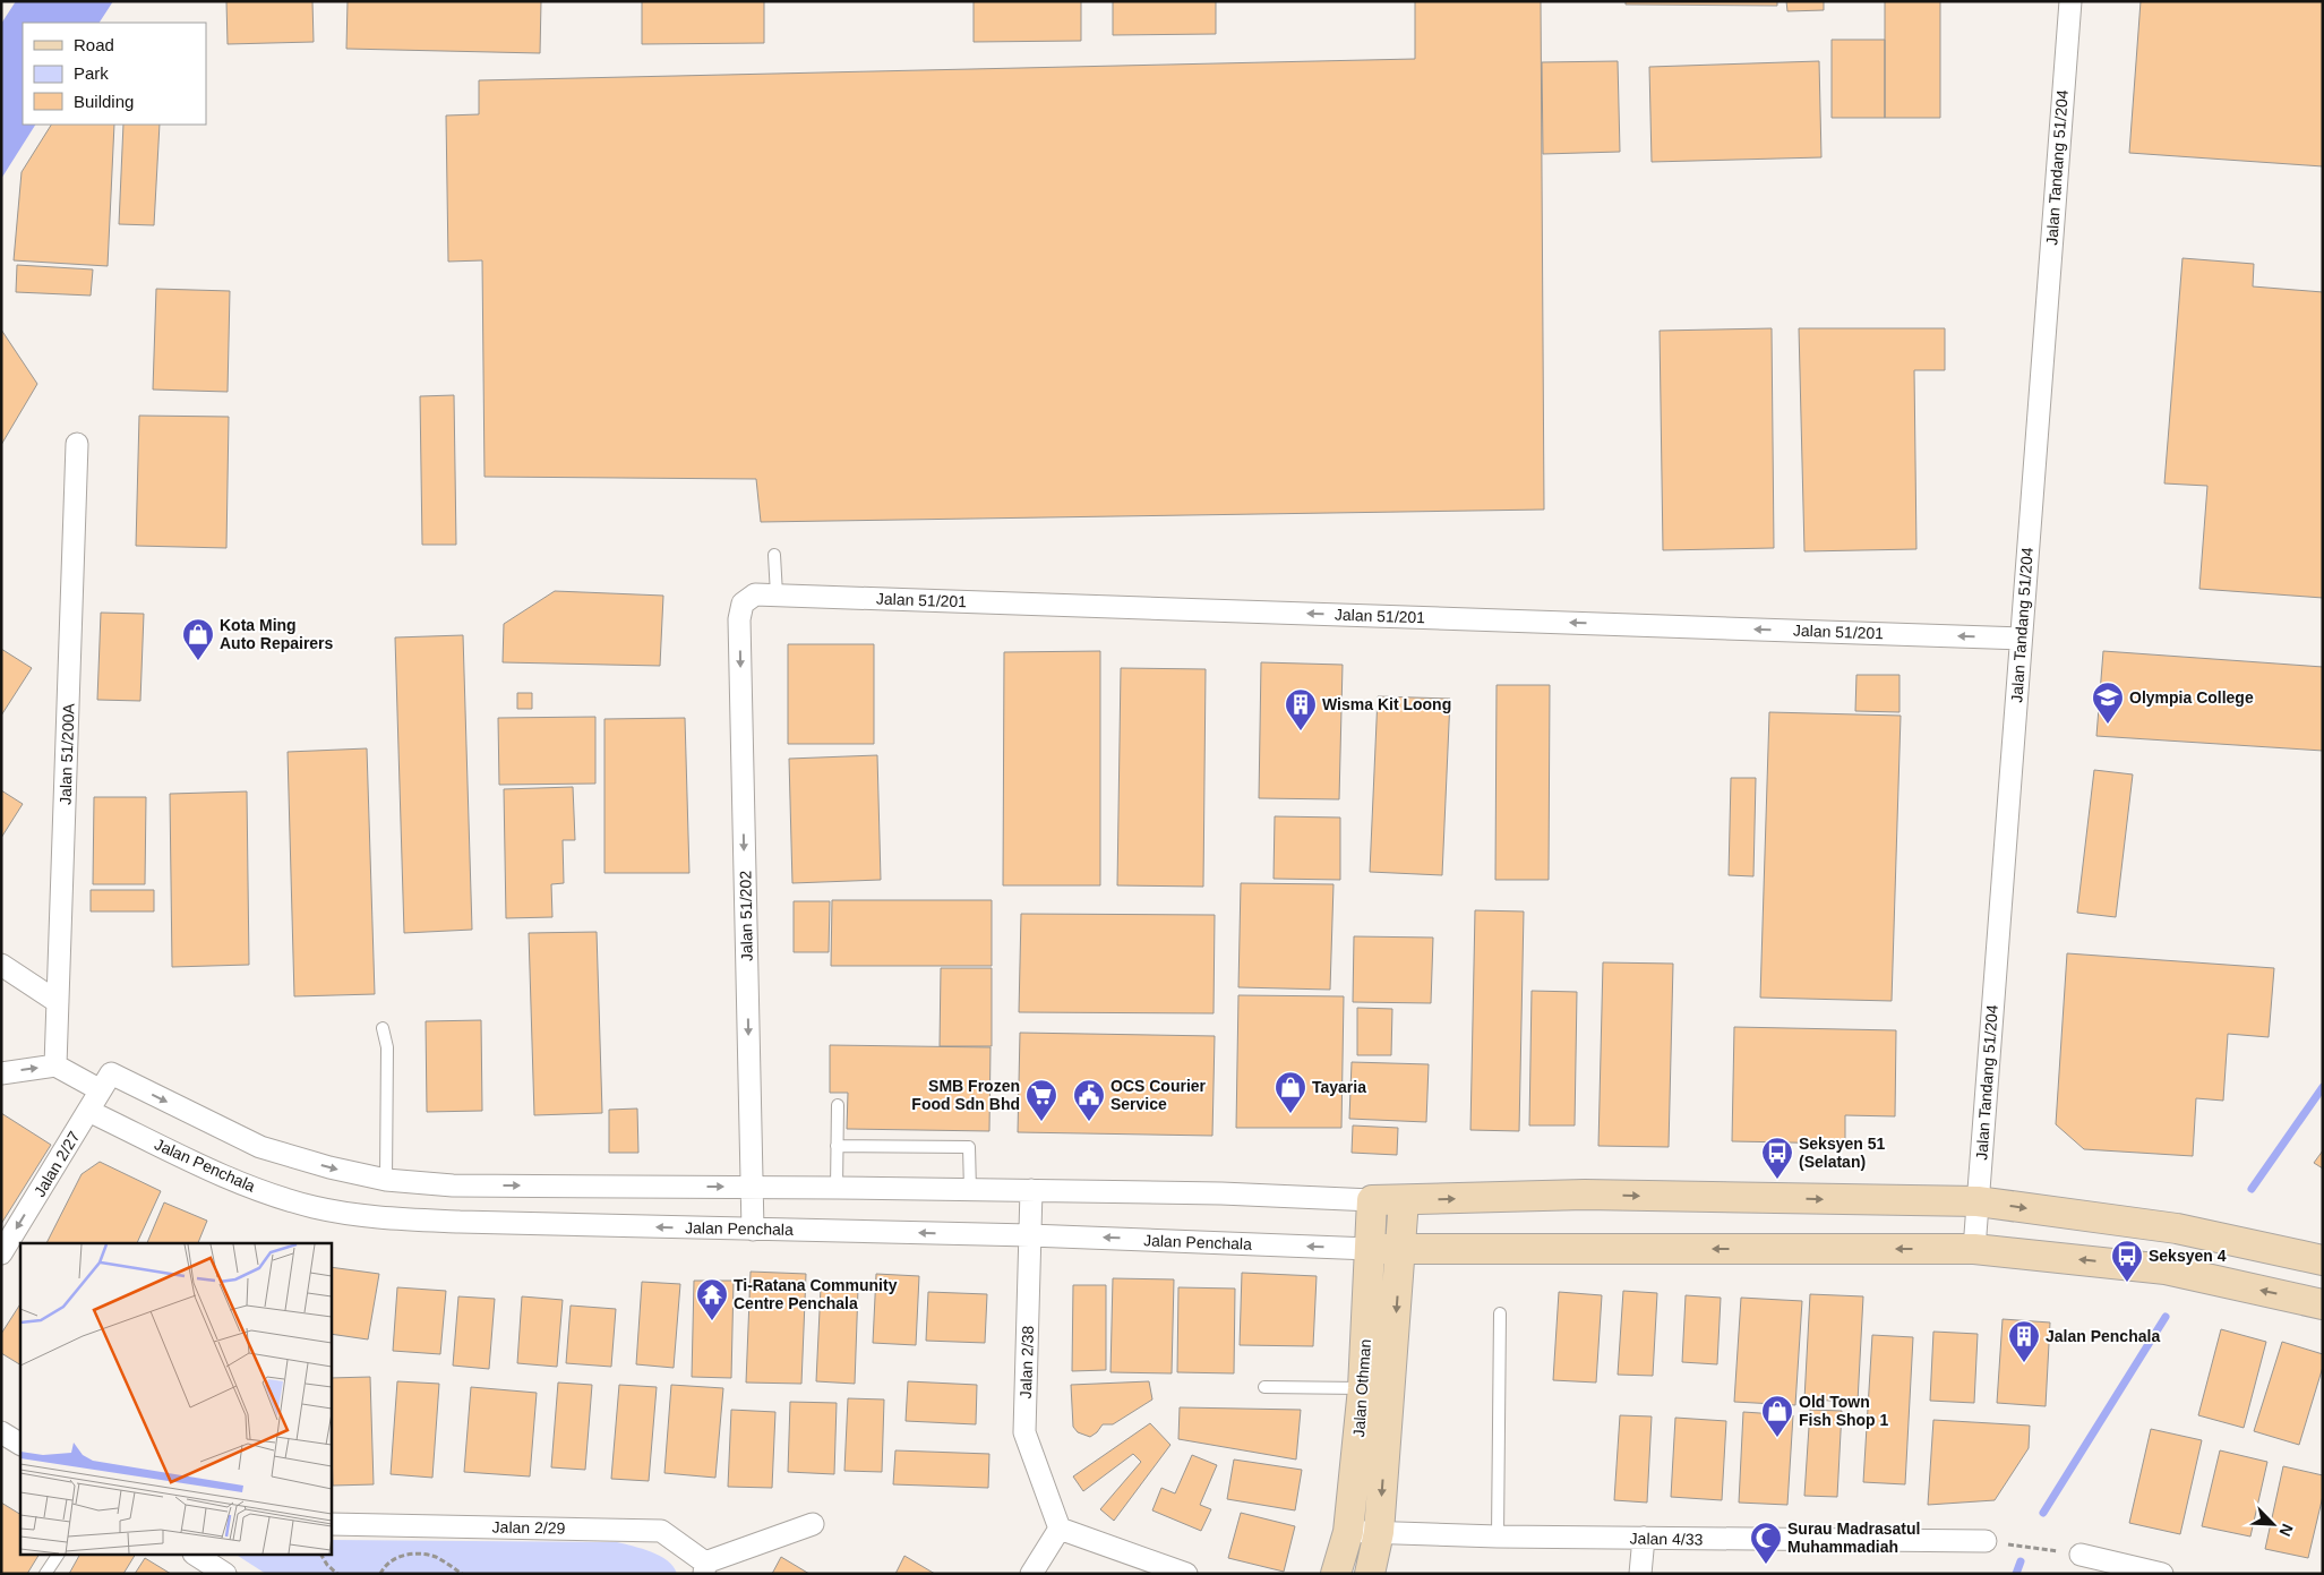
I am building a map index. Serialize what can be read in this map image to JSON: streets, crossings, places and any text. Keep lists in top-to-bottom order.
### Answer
{
  "streets": {
    "main road": ["Jalan Penchala", "Jalan Othman"],
    "street": [
      "Jalan Tandang 51/204",
      "Jalan 51/201",
      "Jalan 51/200A",
      "Jalan 51/202",
      "Jalan 2/27",
      "Jalan 2/38",
      "Jalan 2/29",
      "Jalan 4/33"
    ]
  },
  "crossings": [
    ["Jalan Tandang 51/204", "Jalan 51/201"],
    ["Jalan Tandang 51/204", "Jalan Penchala"],
    ["Jalan 51/201", "Jalan 51/202"],
    ["Jalan 51/202", "Jalan Penchala"],
    ["Jalan 2/27", "Jalan Penchala"],
    ["Jalan Penchala", "Jalan 2/38"],
    ["Jalan Penchala", "Jalan Othman"],
    ["Jalan Othman", "Jalan 4/33"]
  ],
  "one_way": ["Jalan 51/201", "Jalan 51/202", "Jalan 2/27"],
  "places": {
    "shop": ["Kota Ming Auto Repairers", "Tayaria", "Old Town Fish Shop 1"],
    "school or university": ["Olympia College"],
    "building": ["Wisma Kit Loong", "Jalan Penchala"],
    "supermarket": ["SMB Frozen Food Sdn Bhd"],
    "public building": ["OCS Courier Service"],
    "bus stop": ["Seksyen 51 (Selatan)", "Seksyen 4"],
    "temple": ["Ti-Ratana Community Centre Penchala"],
    "mosque": ["Surau Madrasatul Muhammadiah"]
  },
  "legend": ["Road", "Park", "Building"],
  "north": "bottom right"
}
